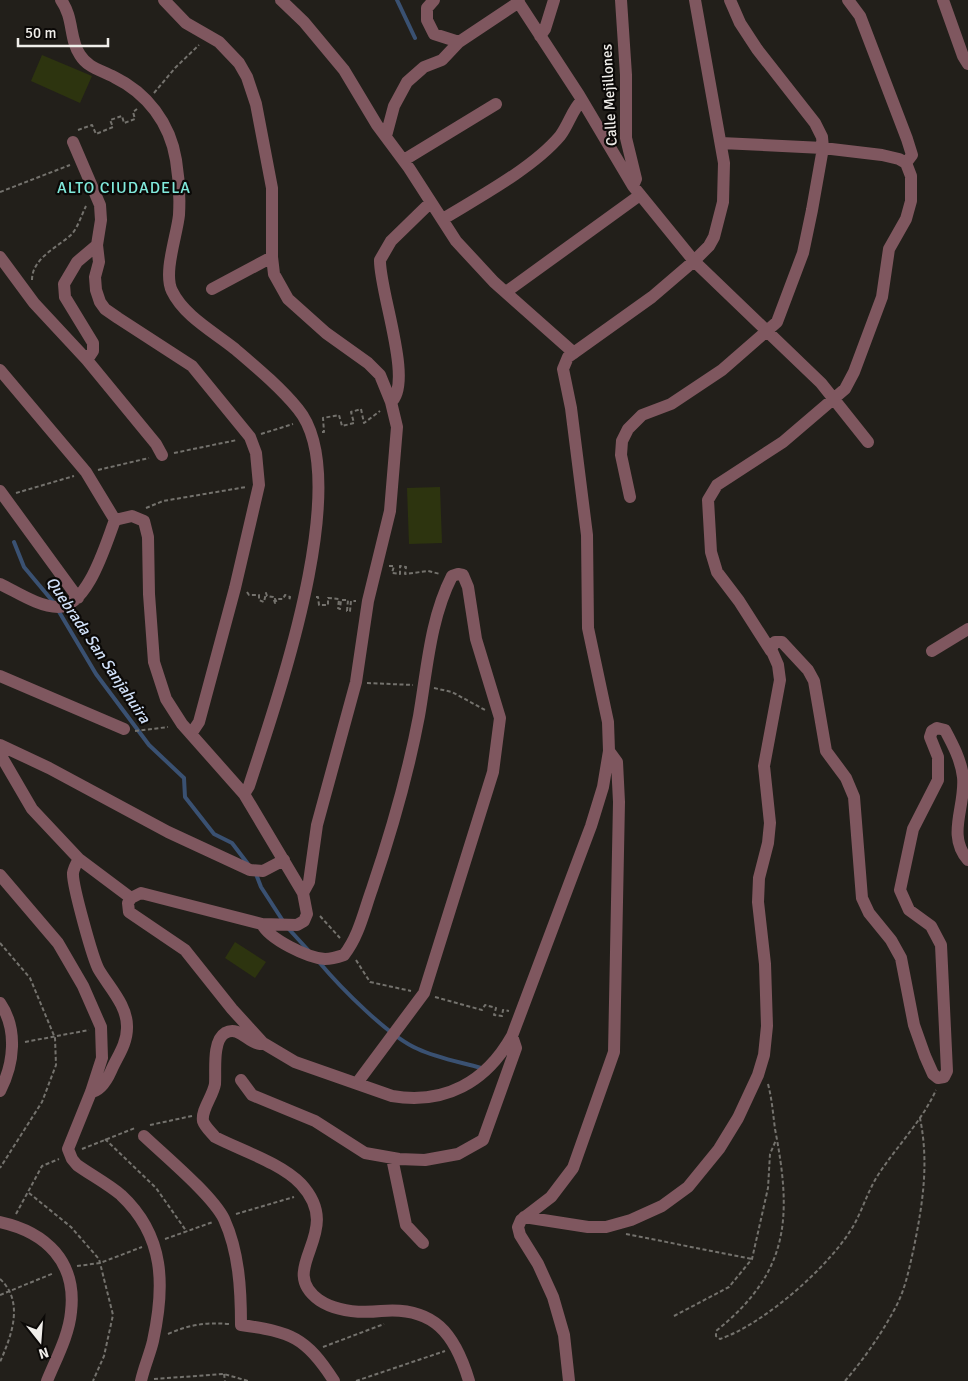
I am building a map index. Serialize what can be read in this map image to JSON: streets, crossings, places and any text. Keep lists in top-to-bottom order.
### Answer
{
  "streets": {
    "street": ["Calle Mejillones"]
  },
  "districts": ["ALTO CIUDADELA"],
  "water": ["Quebrada San Sanjahuira"],
  "scale_bar": "50 m",
  "north": "bottom"
}
